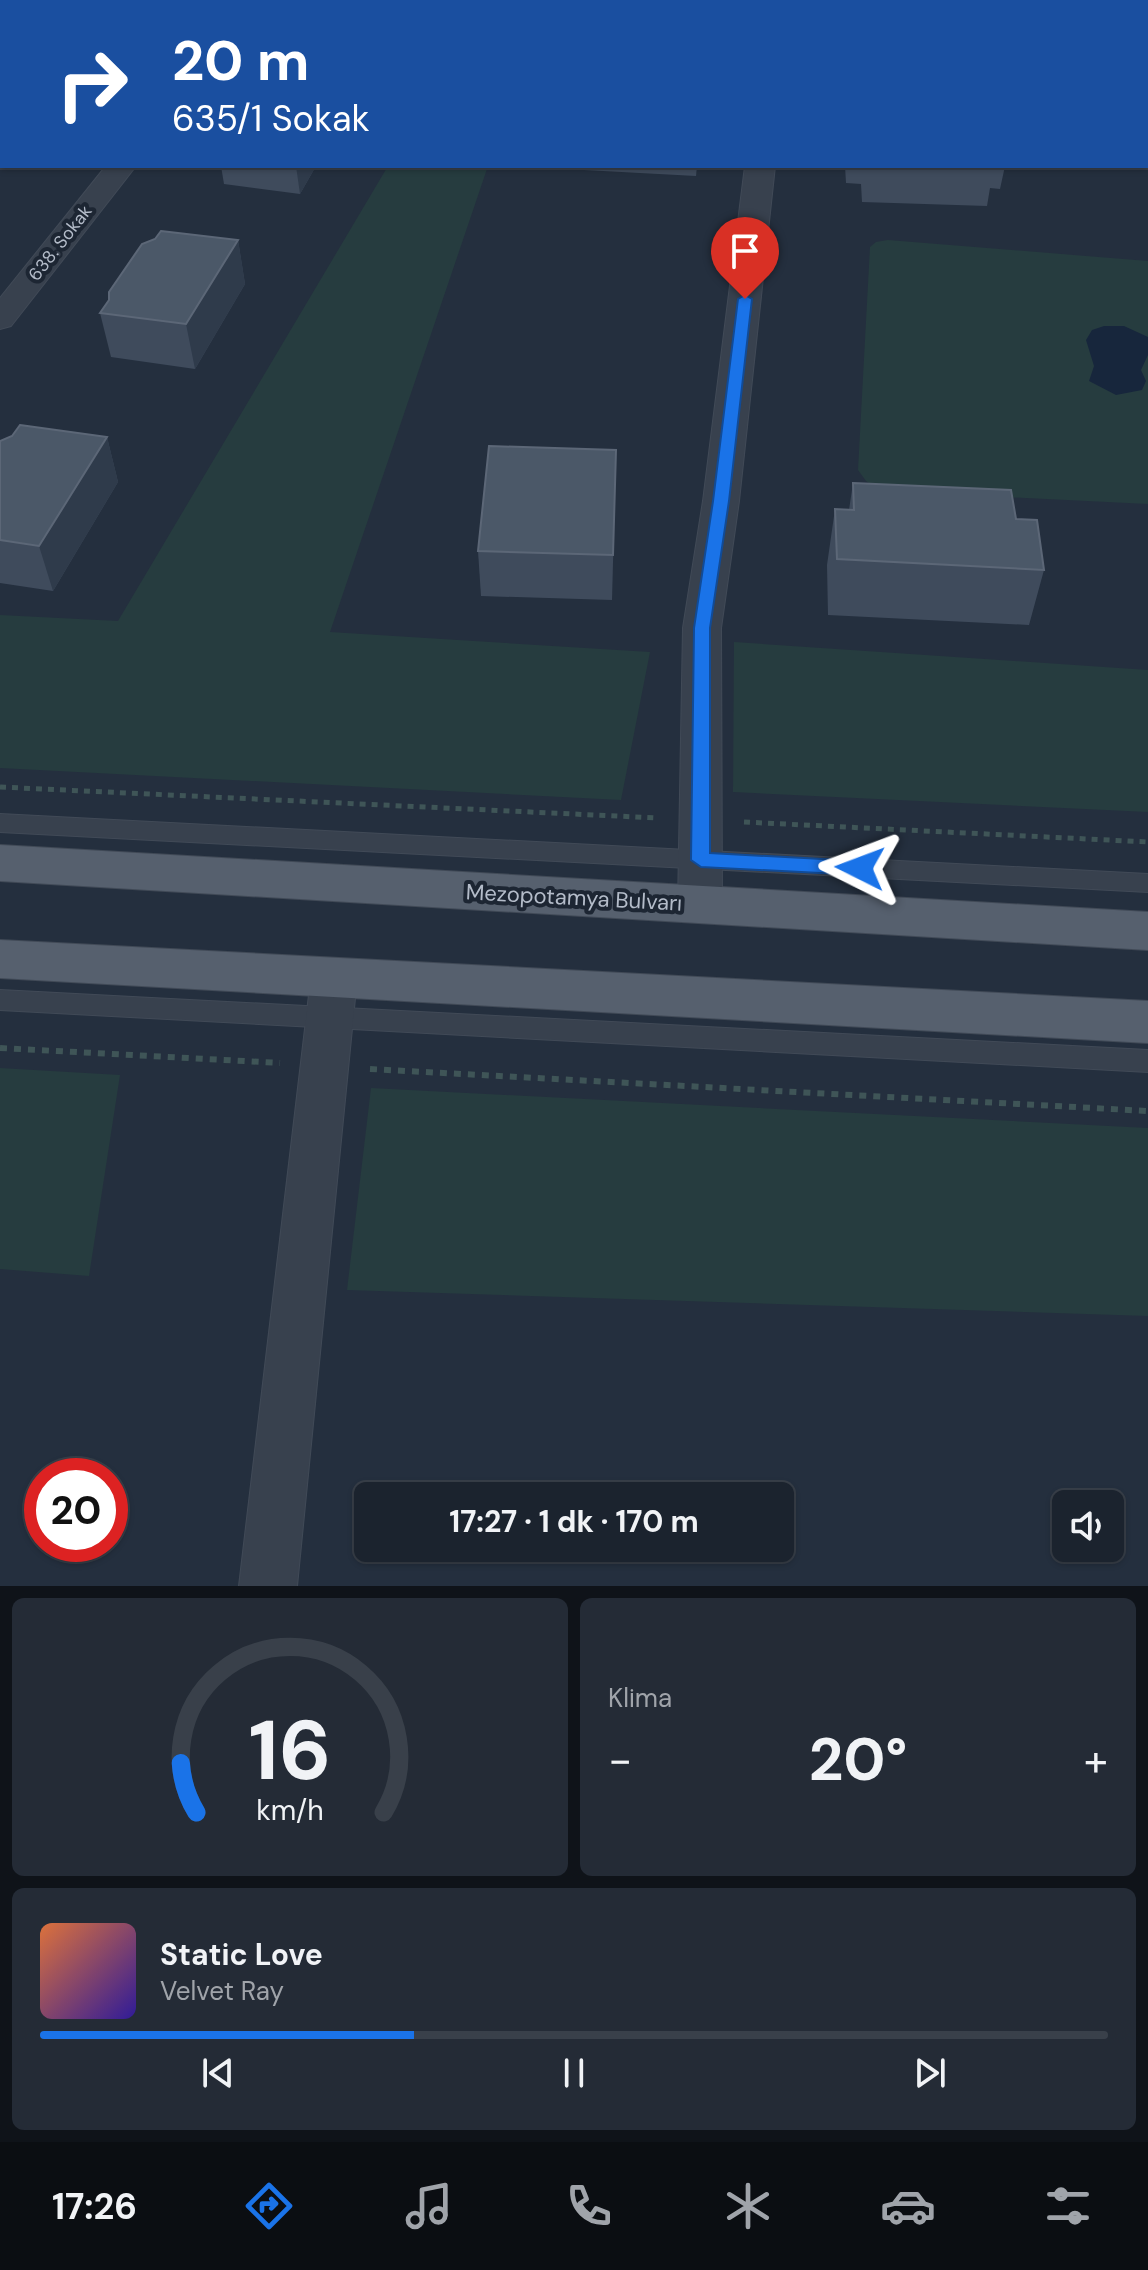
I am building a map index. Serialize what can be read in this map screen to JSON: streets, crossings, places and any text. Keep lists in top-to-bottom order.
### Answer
{
  "streets": {
    "main road": ["Mezopotamya Bulvarı"],
    "street": ["638. Sokak"]
  },
  "page": {
    "turn": ["20 m", "635/1 Sokak"],
    "limit": "20",
    "trip": "17:27 · 1 dk · 170 m",
    "tile": "Klima",
    "heat": ["−", "20°", "+"],
    "song": ["Static Love", "Velvet Ray"],
    "tabs": "17:26",
    "gauge": ["16", "km/h"]
  }
}
